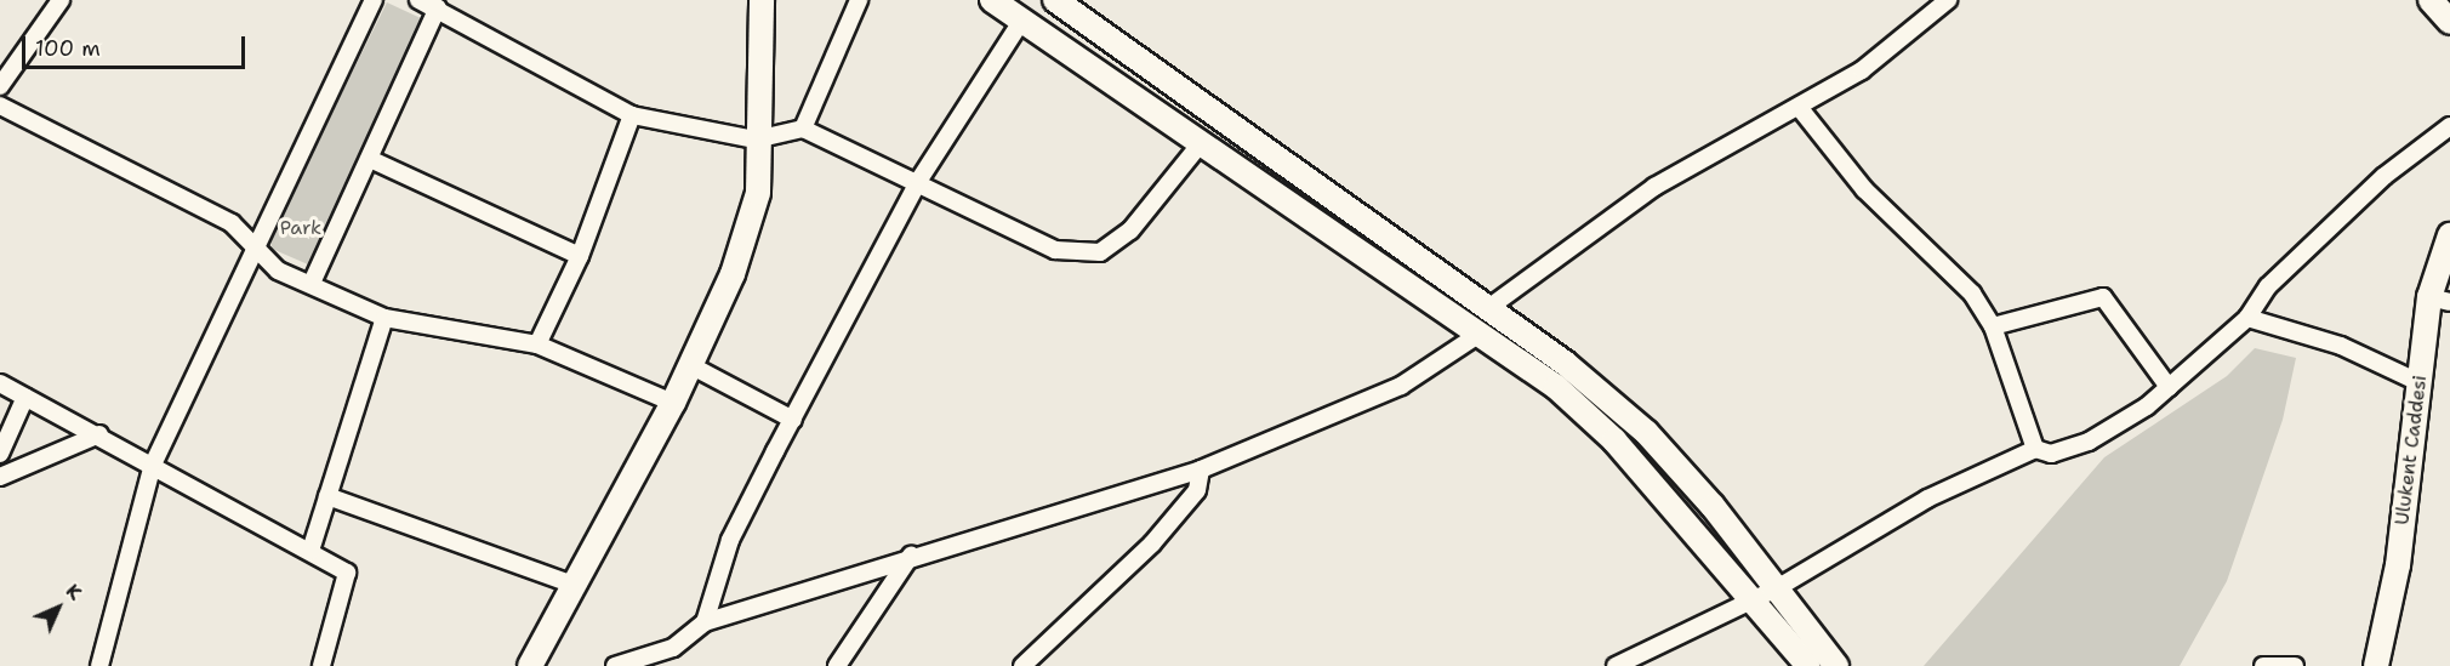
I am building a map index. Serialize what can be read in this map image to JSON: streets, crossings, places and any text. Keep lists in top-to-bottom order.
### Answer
{
  "streets": {
    "street": ["Ulukent Caddesi"]
  },
  "parks": ["Park"],
  "scale_bar": "100 m",
  "north": "top right"
}
